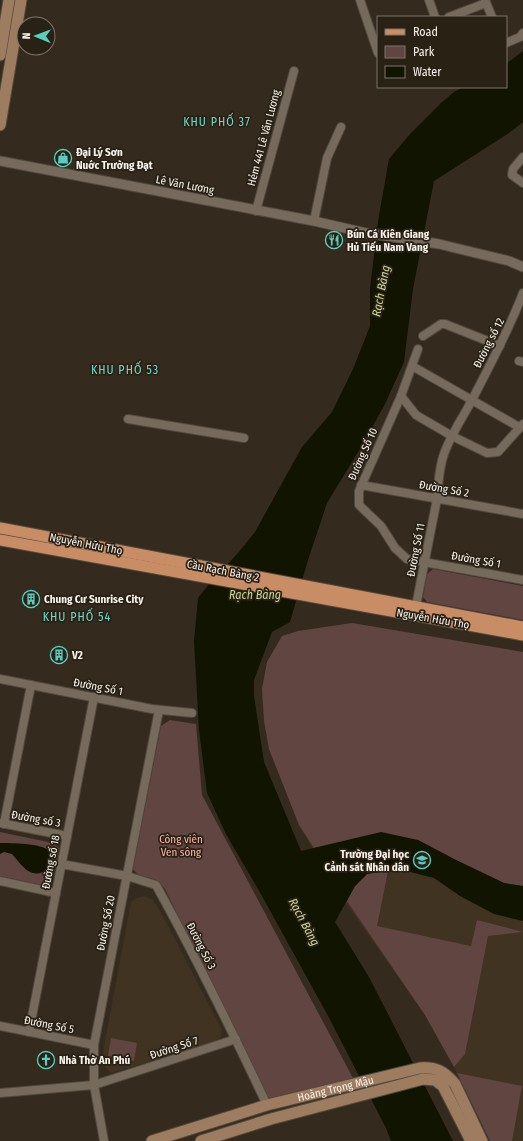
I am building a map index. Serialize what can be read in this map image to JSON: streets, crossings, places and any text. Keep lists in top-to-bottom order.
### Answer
{
  "streets": {
    "main road": ["Nguyễn Hữu Thọ", "Cầu Rạch Bàng 2", "Hoàng Trọng Mậu"],
    "street": [
      "Hẻm 441 Lê Văn Lương",
      "Lê Văn Lương",
      "Đường số 12",
      "Đường Số 10",
      "Đường Số 2",
      "Đường Số 11",
      "Đường Số 1",
      "Đường số 3",
      "Đường số 18",
      "Đường Số 20",
      "Đường Số 3",
      "Đường Số 5",
      "Đường Số 7"
    ]
  },
  "crossings": [
    ["Hẻm 441 Lê Văn Lương", "Lê Văn Lương"],
    ["Đường Số 10", "Đường Số 2"],
    ["Đường Số 10", "Đường Số 11"],
    ["Đường Số 10", "Đường Số 1"],
    ["Đường Số 2", "Đường Số 11"],
    ["Nguyễn Hữu Thọ", "Đường Số 11"],
    ["Nguyễn Hữu Thọ", "Cầu Rạch Bàng 2"],
    ["Đường Số 11", "Đường Số 1"],
    ["Đường Số 1", "Đường số 18"],
    ["Đường Số 1", "Đường Số 20"],
    ["Đường số 3", "Đường số 18"],
    ["Đường số 18", "Đường Số 3"],
    ["Đường số 18", "Đường Số 5"],
    ["Đường Số 20", "Đường Số 3"],
    ["Đường Số 20", "Đường Số 5"],
    ["Đường Số 20", "Đường Số 7"],
    ["Đường Số 3", "Đường Số 7"],
    ["Đường Số 3", "Hoàng Trọng Mậu"]
  ],
  "districts": ["KHU PHỐ 37", "KHU PHỐ 53", "KHU PHỐ 54"],
  "water": ["Rạch Bàng"],
  "parks": ["Công viên Ven sông"],
  "places": {
    "shop": ["Đại Lý Sơn Nuớc Trường Đạt"],
    "restaurant": ["Bún Cá Kiên Giang Hủ Tiếu Nam Vang"],
    "building": ["Chung Cư Sunrise City", "V2"],
    "school or university": ["Trường Đại học Cảnh sát Nhân dân"],
    "church": ["Nhà Thờ An Phú"]
  },
  "legend": ["Road", "Park", "Water"],
  "north": "left"
}
